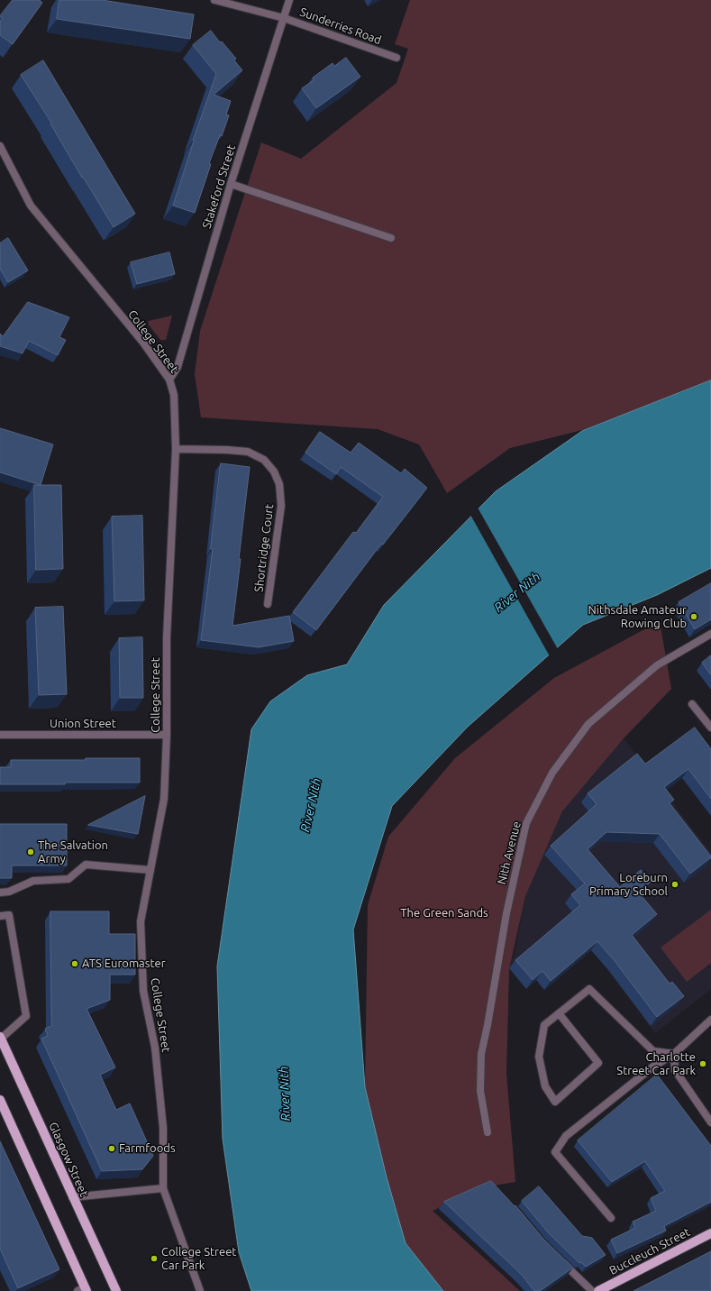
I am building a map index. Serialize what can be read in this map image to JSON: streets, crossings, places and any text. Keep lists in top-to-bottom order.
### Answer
{
  "streets": {
    "main road": ["Glasgow Street", "Buccleuch Street"],
    "street": [
      "Sunderries Road",
      "Stakeford Street",
      "College Street",
      "Shortridge Court",
      "Union Street",
      "Nith Avenue"
    ]
  },
  "crossings": [
    ["Sunderries Road", "Stakeford Street"],
    ["Stakeford Street", "College Street"],
    ["College Street", "Shortridge Court"],
    ["College Street", "Union Street"]
  ],
  "water": ["River Nith"],
  "parks": ["The Green Sands"],
  "places": [
    "Nithsdale Amateur Rowing Club",
    "The Salvation Army",
    "Loreburn Primary School",
    "ATS Euromaster",
    "Charlotte Street Car Park",
    "Farmfoods",
    "College Street Car Park"
  ]
}
